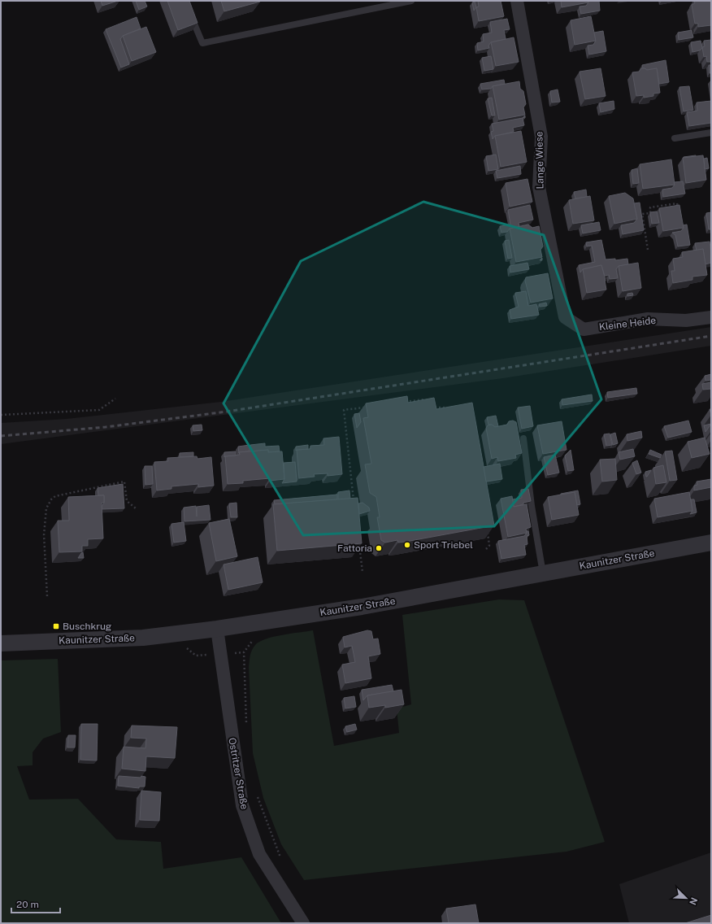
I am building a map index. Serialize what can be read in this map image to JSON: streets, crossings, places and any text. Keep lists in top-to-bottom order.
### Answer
{
  "streets": {
    "street": [
      "Lange Wiese",
      "Kleine Heide",
      "Kaunitzer Straße",
      "Ostritzer Straße"
    ]
  },
  "crossings": [
    ["Lange Wiese", "Kleine Heide"],
    ["Kaunitzer Straße", "Ostritzer Straße"]
  ],
  "places": {
    "other": ["Sport Triebel", "Fattoria"],
    "transit": ["Buschkrug"]
  },
  "scale_bar": "20 m",
  "north": "bottom right"
}
